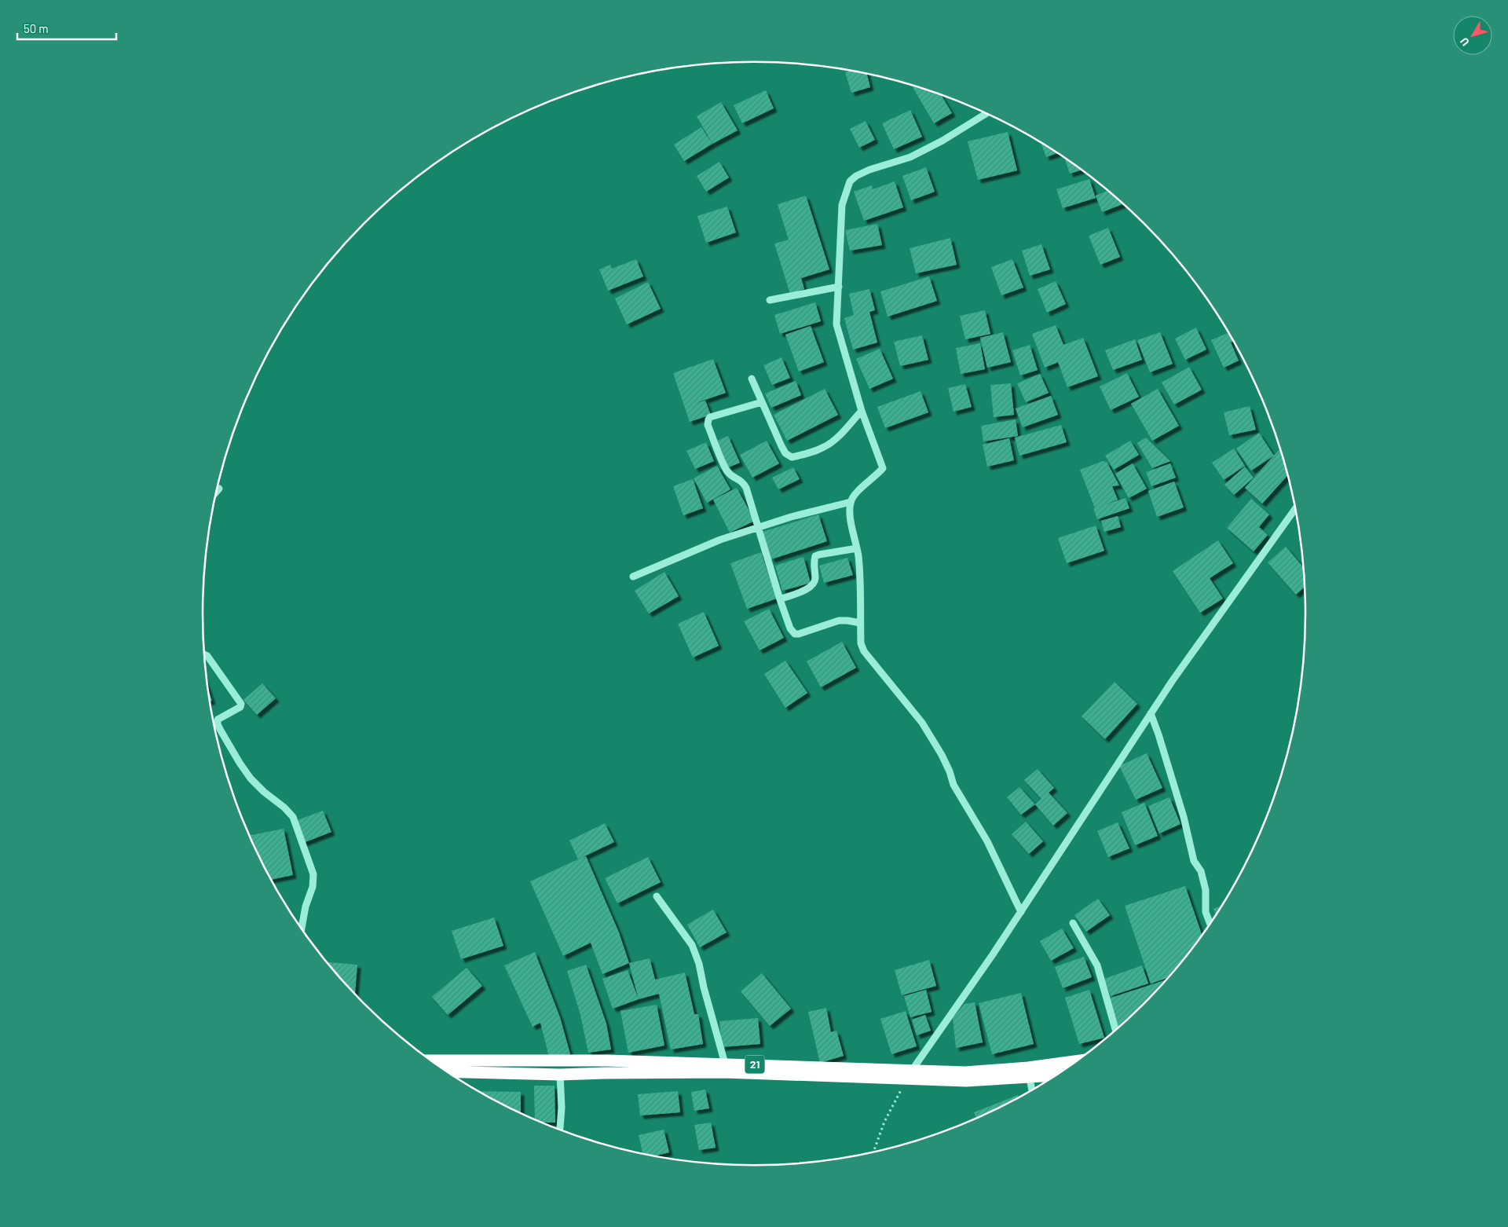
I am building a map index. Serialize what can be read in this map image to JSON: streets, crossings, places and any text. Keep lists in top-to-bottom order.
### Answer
{
  "streets": {
    "highway": ["21"]
  },
  "scale_bar": "50 m",
  "north": "bottom left"
}
